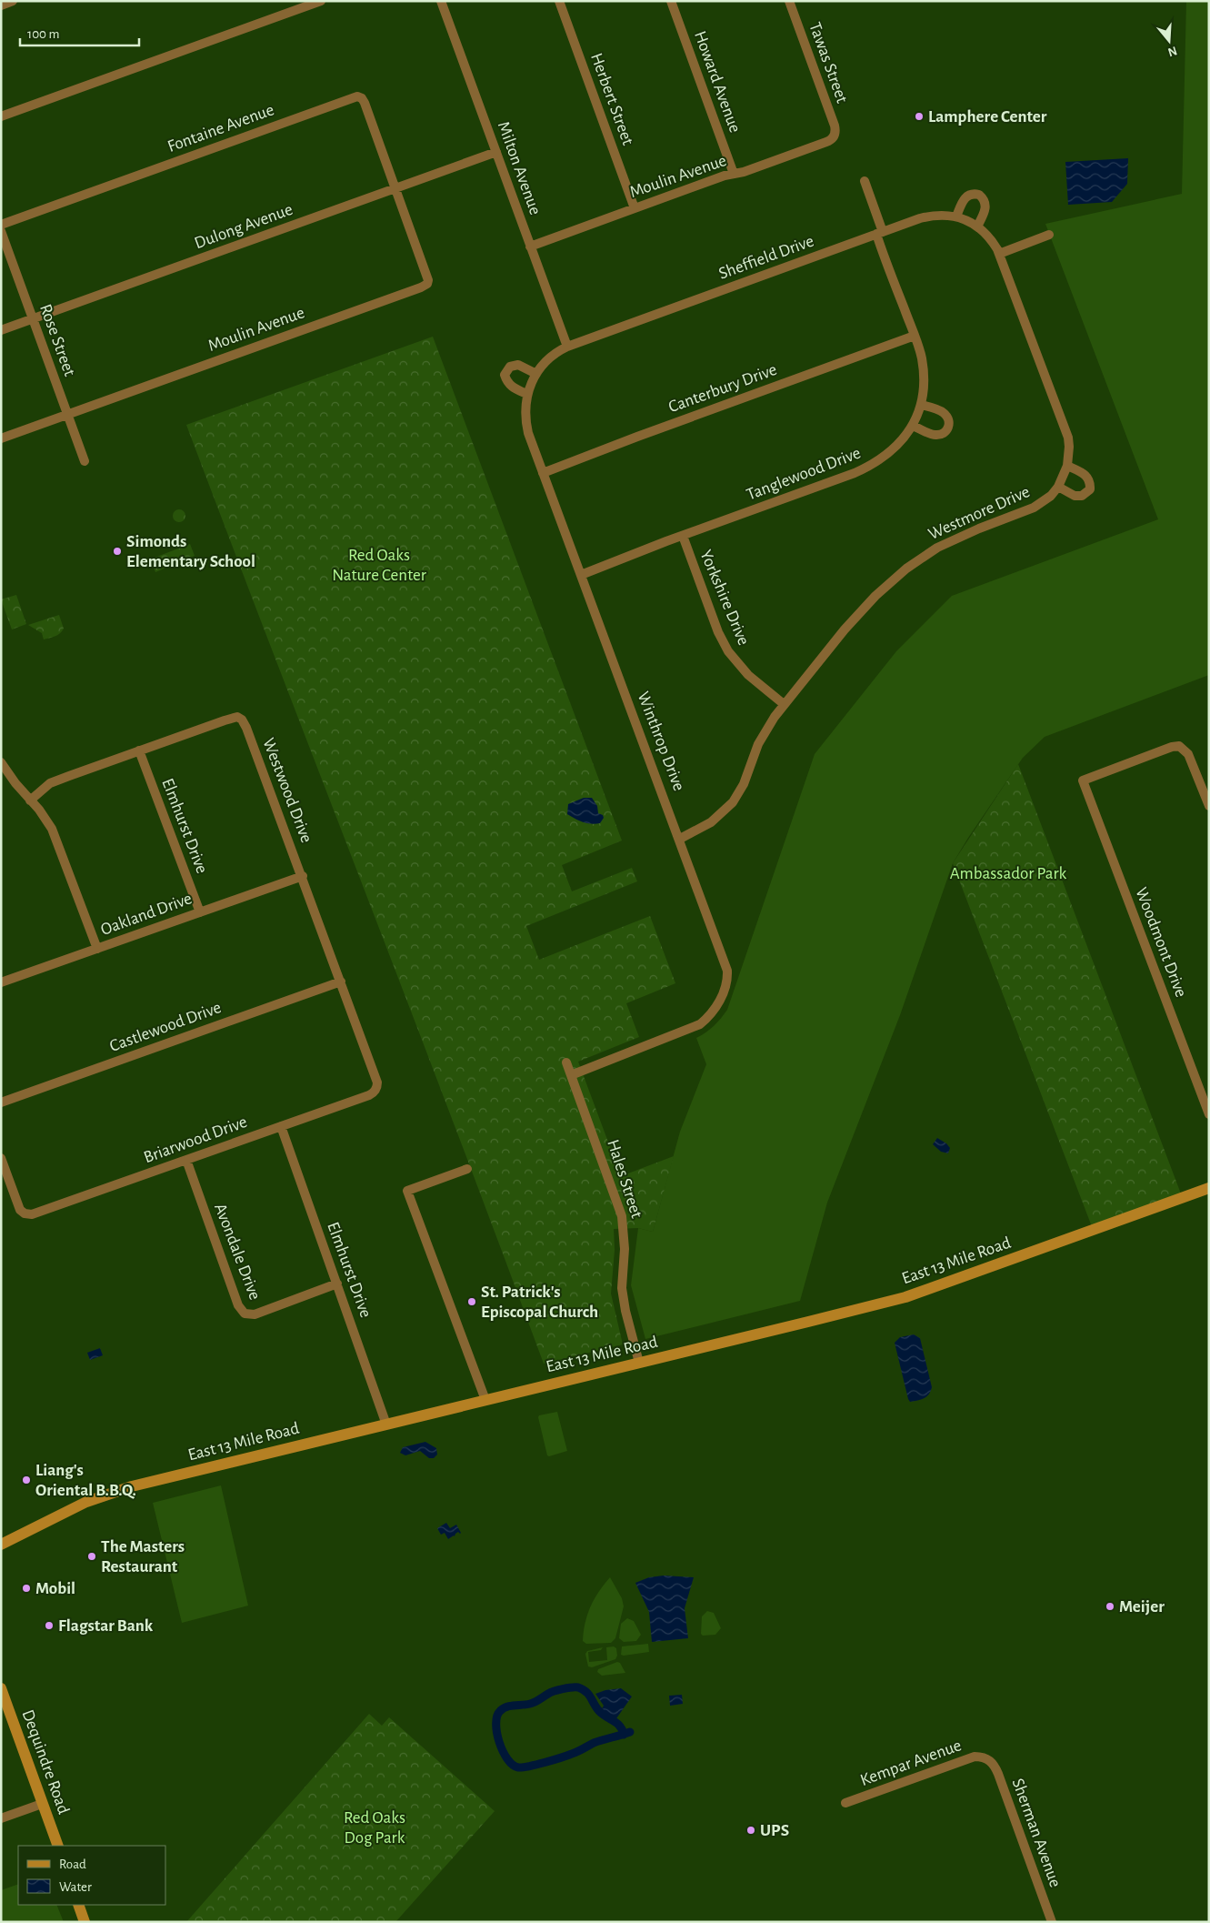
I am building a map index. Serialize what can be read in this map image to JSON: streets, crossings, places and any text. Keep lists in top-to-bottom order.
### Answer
{
  "streets": {
    "main road": ["East 13 Mile Road", "Dequindre Road"],
    "street": [
      "Tawas Street",
      "Howard Avenue",
      "Herbert Street",
      "Fontaine Avenue",
      "Milton Avenue",
      "Moulin Avenue",
      "Dulong Avenue",
      "Sheffield Drive",
      "Rose Street",
      "Canterbury Drive",
      "Tanglewood Drive",
      "Westmore Drive",
      "Yorkshire Drive",
      "Winthrop Drive",
      "Westwood Drive",
      "Elmhurst Drive",
      "Oakland Drive",
      "Woodmont Drive",
      "Castlewood Drive",
      "Briarwood Drive",
      "Hales Street",
      "Avondale Drive",
      "Kempar Avenue",
      "Sherman Avenue"
    ]
  },
  "crossings": [
    ["Tawas Street", "Moulin Avenue"],
    ["Howard Avenue", "Moulin Avenue"],
    ["Herbert Street", "Moulin Avenue"],
    ["Fontaine Avenue", "Moulin Avenue"],
    ["Fontaine Avenue", "Dulong Avenue"],
    ["Milton Avenue", "Moulin Avenue"],
    ["Milton Avenue", "Dulong Avenue"],
    ["Milton Avenue", "Sheffield Drive"],
    ["Milton Avenue", "Winthrop Drive"],
    ["Moulin Avenue", "Dulong Avenue"],
    ["Moulin Avenue", "Rose Street"],
    ["Dulong Avenue", "Rose Street"],
    ["Sheffield Drive", "Tanglewood Drive"],
    ["Sheffield Drive", "Westmore Drive"],
    ["Sheffield Drive", "Winthrop Drive"],
    ["Canterbury Drive", "Tanglewood Drive"],
    ["Canterbury Drive", "Winthrop Drive"],
    ["Tanglewood Drive", "Yorkshire Drive"],
    ["Tanglewood Drive", "Winthrop Drive"],
    ["Westmore Drive", "Yorkshire Drive"],
    ["Westmore Drive", "Winthrop Drive"],
    ["Winthrop Drive", "Hales Street"],
    ["Westwood Drive", "Elmhurst Drive"],
    ["Westwood Drive", "Oakland Drive"],
    ["Westwood Drive", "Castlewood Drive"],
    ["Westwood Drive", "Briarwood Drive"],
    ["Elmhurst Drive", "Oakland Drive"],
    ["Elmhurst Drive", "Briarwood Drive"],
    ["Elmhurst Drive", "Avondale Drive"],
    ["Elmhurst Drive", "East 13 Mile Road"],
    ["Briarwood Drive", "Avondale Drive"],
    ["Hales Street", "East 13 Mile Road"],
    ["Kempar Avenue", "Sherman Avenue"]
  ],
  "parks": ["Red Oaks Nature Center", "Ambassador Park", "Red Oaks Dog Park"],
  "places": [
    "Lamphere Center",
    "Simonds Elementary School",
    "St. Patrick's Episcopal Church",
    "Liang's Oriental B.B.Q.",
    "The Masters Restaurant",
    "Mobil",
    "Meijer",
    "Flagstar Bank",
    "UPS"
  ],
  "legend": ["Road", "Water"],
  "scale_bar": "100 m",
  "north": "bottom"
}
